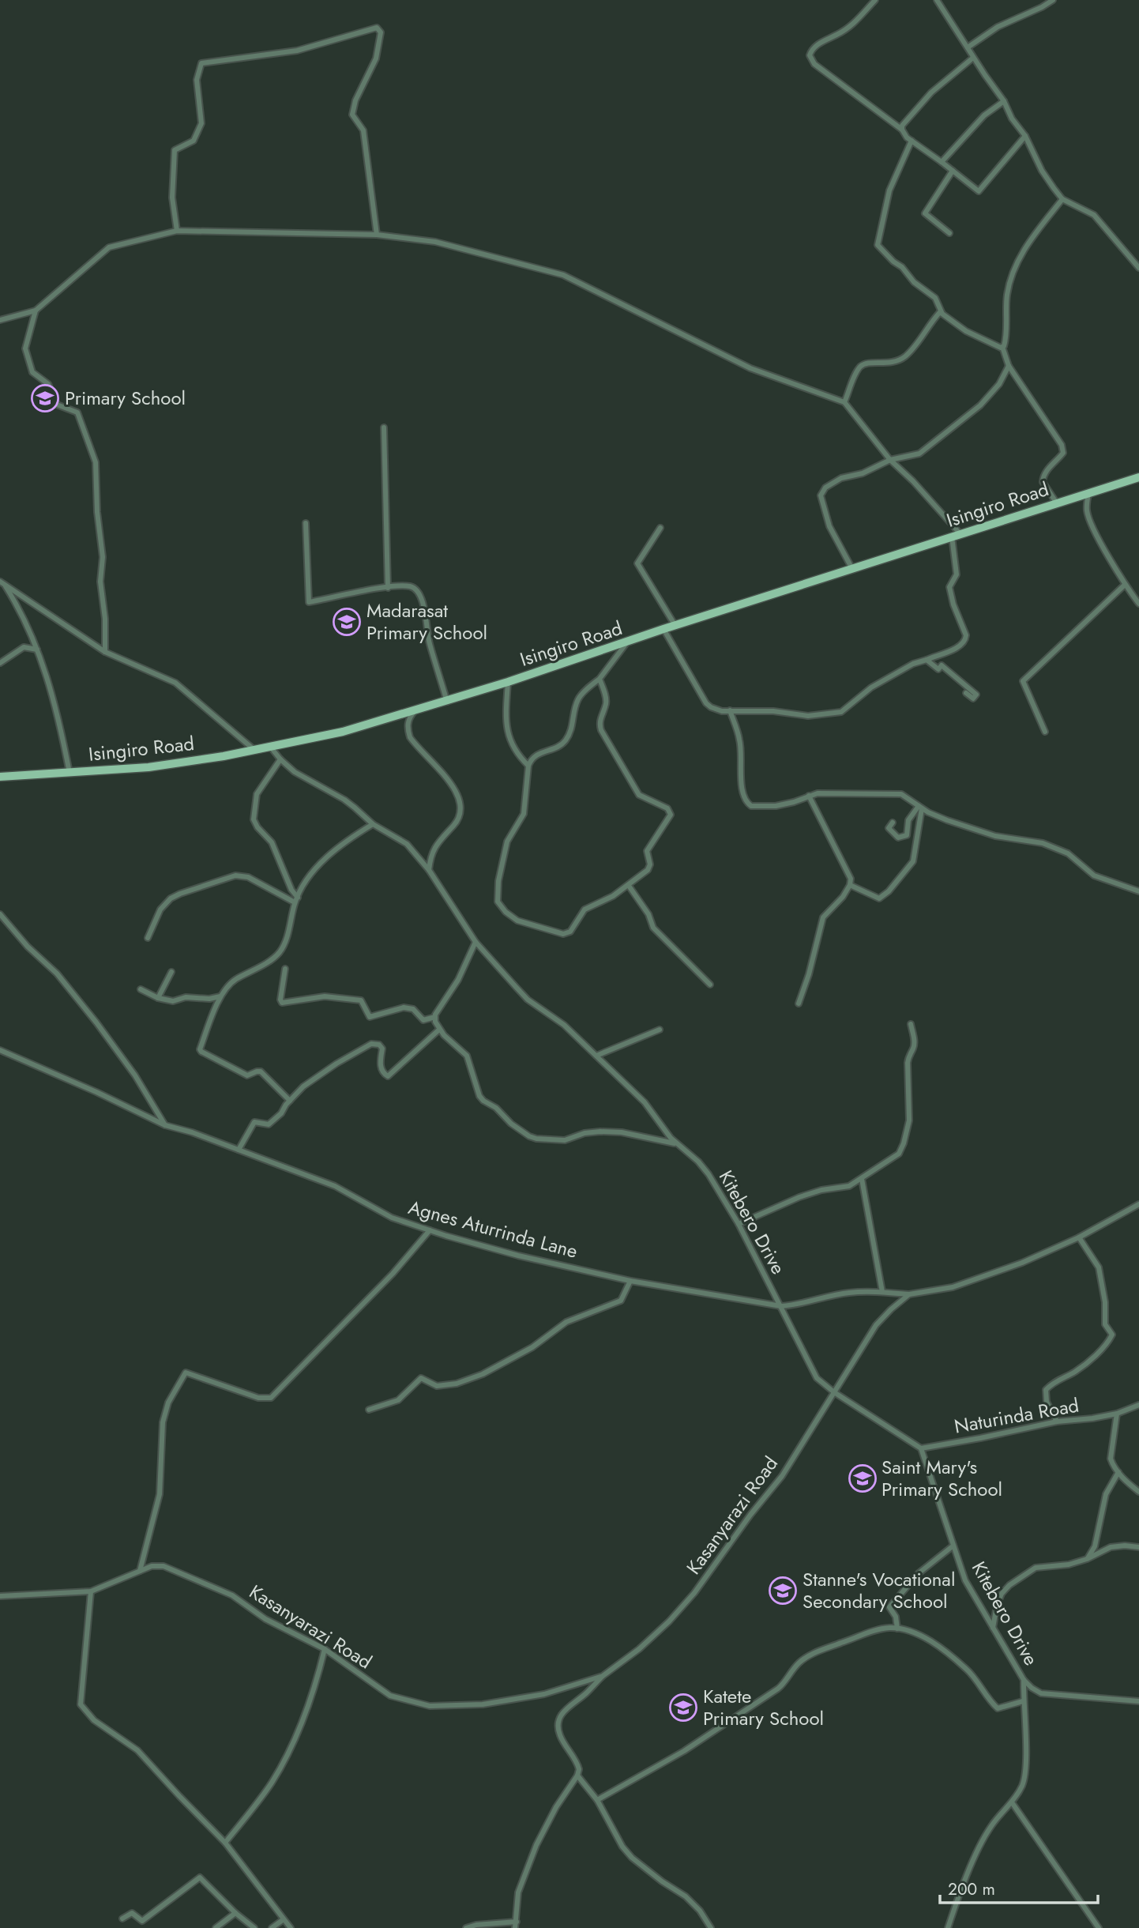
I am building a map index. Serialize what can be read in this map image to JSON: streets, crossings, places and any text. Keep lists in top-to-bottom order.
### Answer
{
  "streets": {
    "main road": ["Isingiro Road"],
    "street": [
      "Kitebero Drive",
      "Agnes Aturrinda Lane",
      "Naturinda Road",
      "Kasanyarazi Road"
    ]
  },
  "crossings": [
    ["Isingiro Road", "Kitebero Drive"],
    ["Kitebero Drive", "Agnes Aturrinda Lane"],
    ["Kitebero Drive", "Naturinda Road"],
    ["Kitebero Drive", "Kasanyarazi Road"],
    ["Agnes Aturrinda Lane", "Kasanyarazi Road"]
  ],
  "places": {
    "school or university": [
      "Primary School",
      "Madarasat Primary School",
      "Saint Mary's Primary School",
      "Stanne's Vocational Secondary School",
      "Katete Primary School"
    ]
  },
  "scale_bar": "200 m"
}
